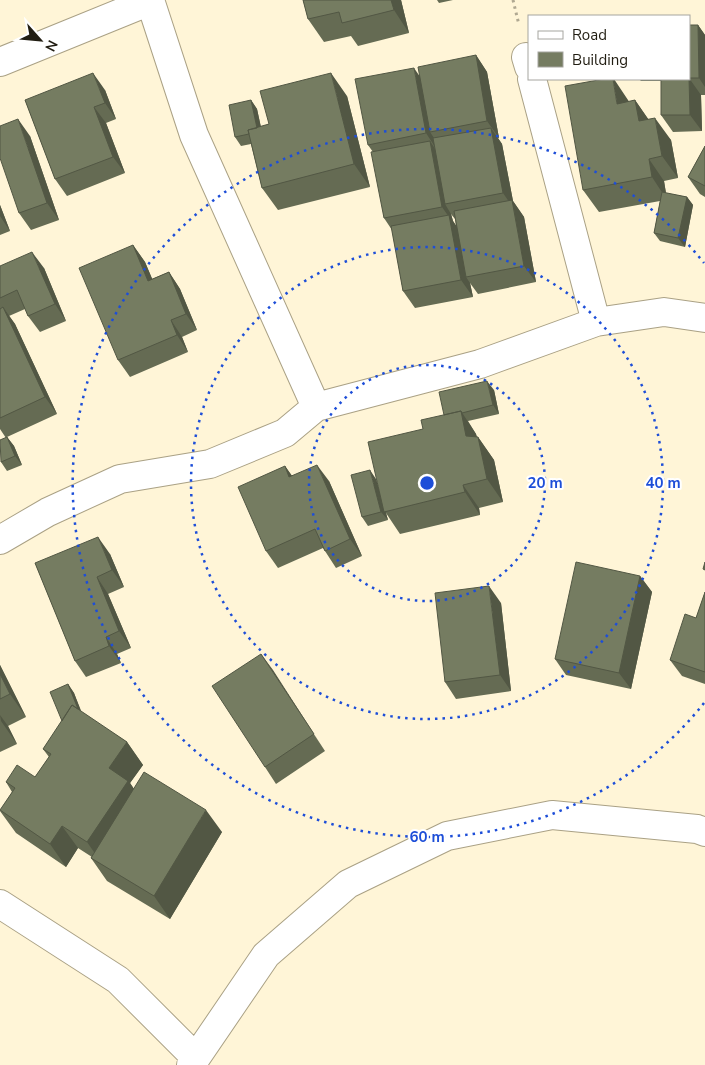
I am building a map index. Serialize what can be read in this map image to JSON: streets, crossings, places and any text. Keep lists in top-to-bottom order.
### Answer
{
  "legend": ["Road", "Building"],
  "north": "bottom right",
  "rings": ["20 m", "40 m", "60 m"]
}
